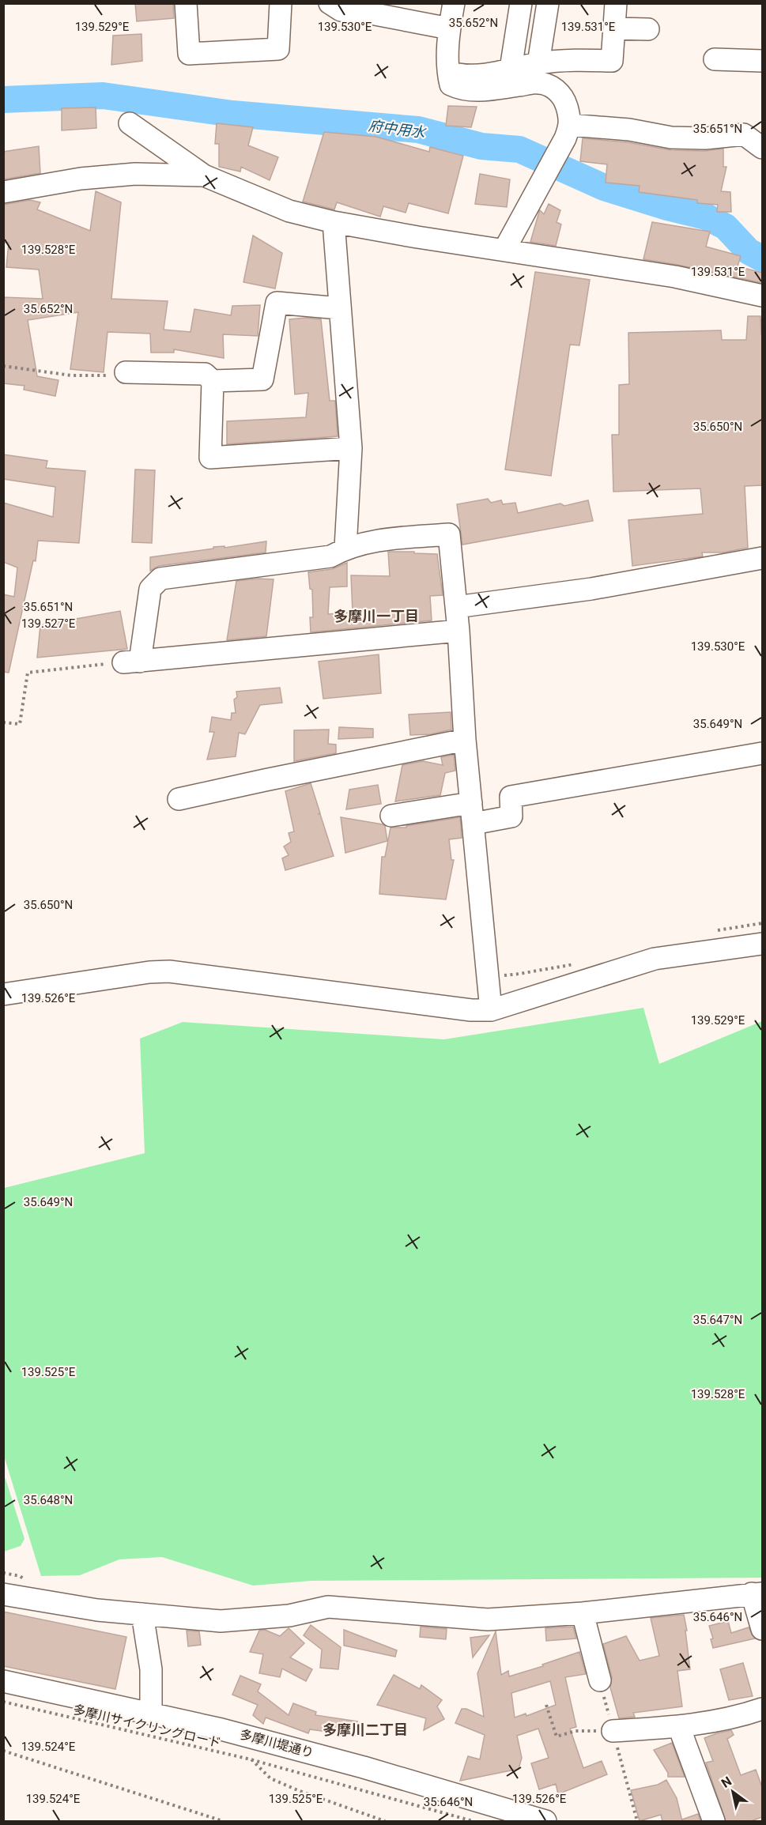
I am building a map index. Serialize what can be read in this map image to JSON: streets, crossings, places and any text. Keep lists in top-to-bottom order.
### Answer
{
  "streets": {
    "street": ["多摩川堤通り"],
    "path": ["多摩川サイクリングロード"]
  },
  "districts": ["多摩川一丁目", "多摩川二丁目"],
  "water": ["府中用水"],
  "north": "top left",
  "coordinates": [
    "35.652°N",
    "139.529°E",
    "139.530°E",
    "139.531°E",
    "35.651°N",
    "139.528°E",
    "35.650°N",
    "139.527°E",
    "35.649°N",
    "139.526°E",
    "35.647°N",
    "139.525°E",
    "35.648°N",
    "35.646°N",
    "139.524°E"
  ]
}
